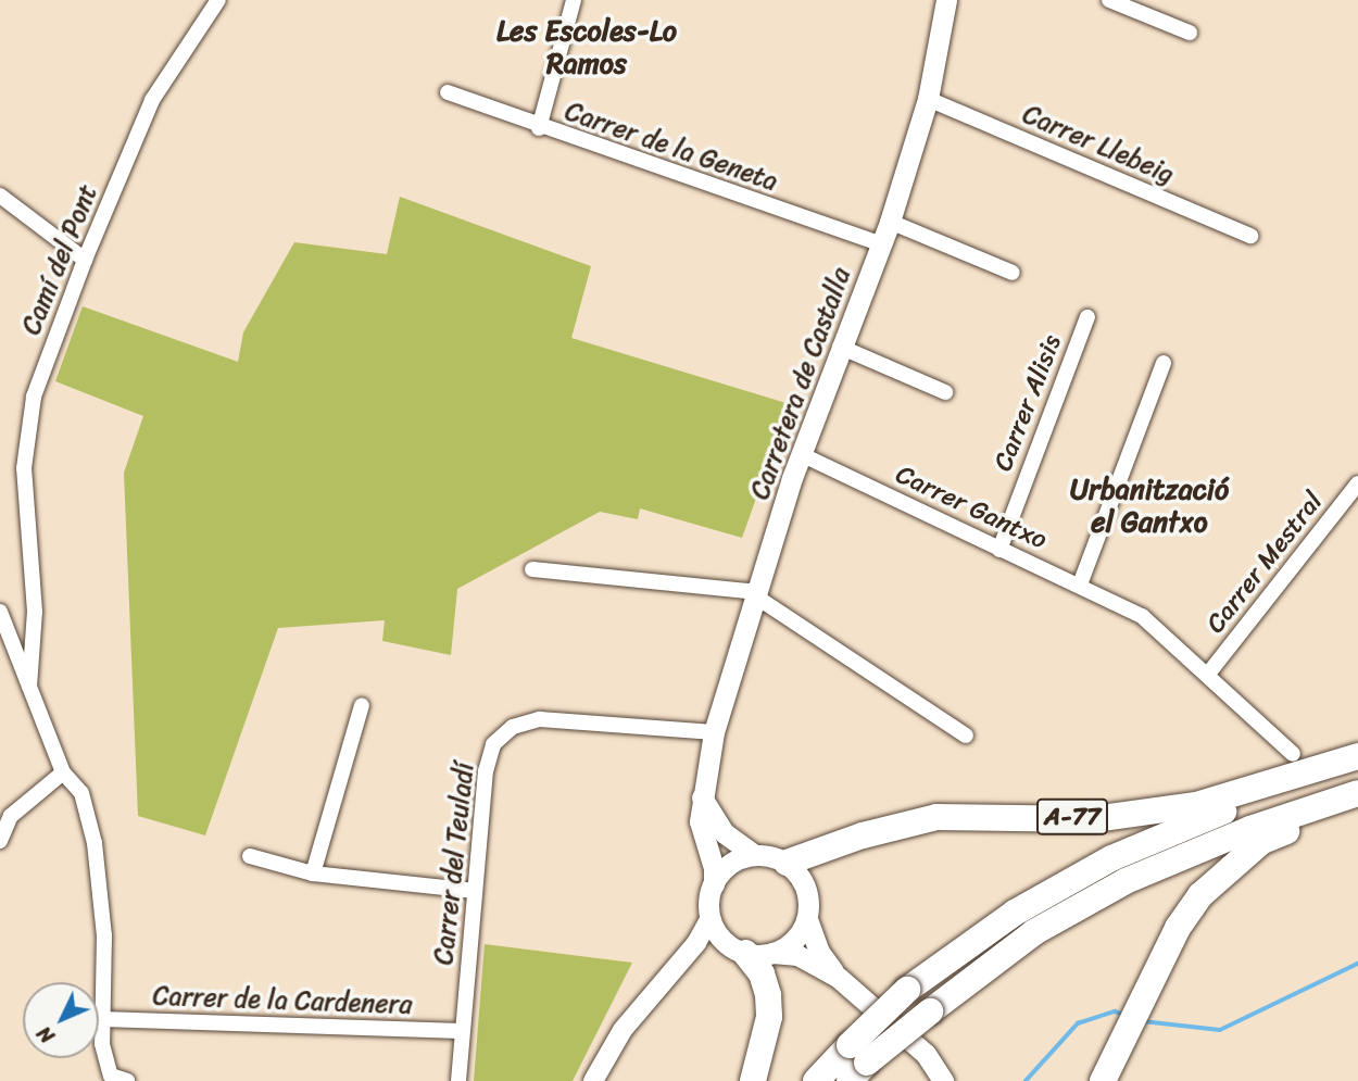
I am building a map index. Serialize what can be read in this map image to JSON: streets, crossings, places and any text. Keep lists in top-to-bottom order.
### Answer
{
  "streets": {
    "highway": ["A-77"],
    "main road": ["Carretera de Castalla"],
    "street": [
      "Carrer Llebeig",
      "Carrer de la Geneta",
      "Camí del Pont",
      "Carrer Alisis",
      "Carrer Gantxo",
      "Carrer Mestral",
      "Carrer del Teuladí",
      "Carrer de la Cardenera"
    ]
  },
  "crossings": [
    ["Carrer Llebeig", "Carretera de Castalla"],
    ["Carrer de la Geneta", "Carretera de Castalla"],
    ["Camí del Pont", "Carrer de la Cardenera"],
    ["Carretera de Castalla", "Carrer Gantxo"],
    ["Carretera de Castalla", "A-77"],
    ["Carretera de Castalla", "Carrer del Teuladí"],
    ["Carrer Alisis", "Carrer Gantxo"],
    ["Carrer Gantxo", "Carrer Mestral"],
    ["Carrer del Teuladí", "Carrer de la Cardenera"]
  ],
  "districts": ["Les Escoles-Lo Ramos", "Urbanització el Gantxo"],
  "north": "bottom left"
}
